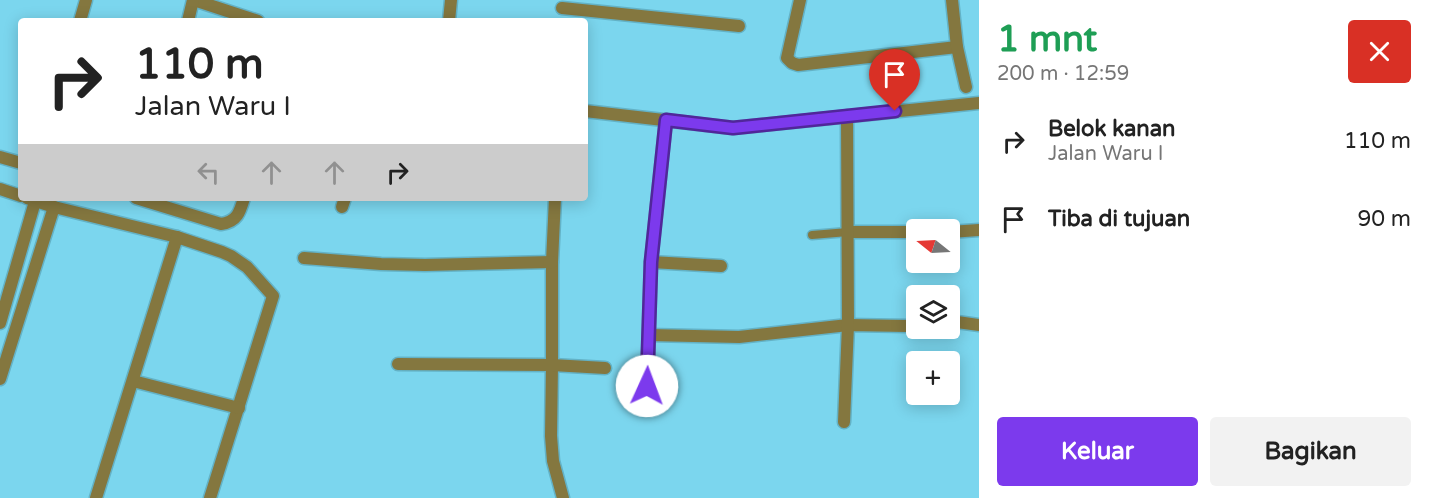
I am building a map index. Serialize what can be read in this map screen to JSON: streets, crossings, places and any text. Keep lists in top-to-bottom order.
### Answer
{
  "north": "left",
  "page": {
    "heading": ["1 mnt", "200 m · 12:59"],
    "turn": ["110 m", "Jalan Waru I"],
    "list": [
      {
        "name": "Belok kanan",
        "note": "Jalan Waru I",
        "value": "110 m"
      },
      {
        "name": "Tiba di tujuan",
        "value": "90 m"
      }
    ],
    "map_buttons": "+",
    "buttons": ["Keluar", "Bagikan"]
  }
}
